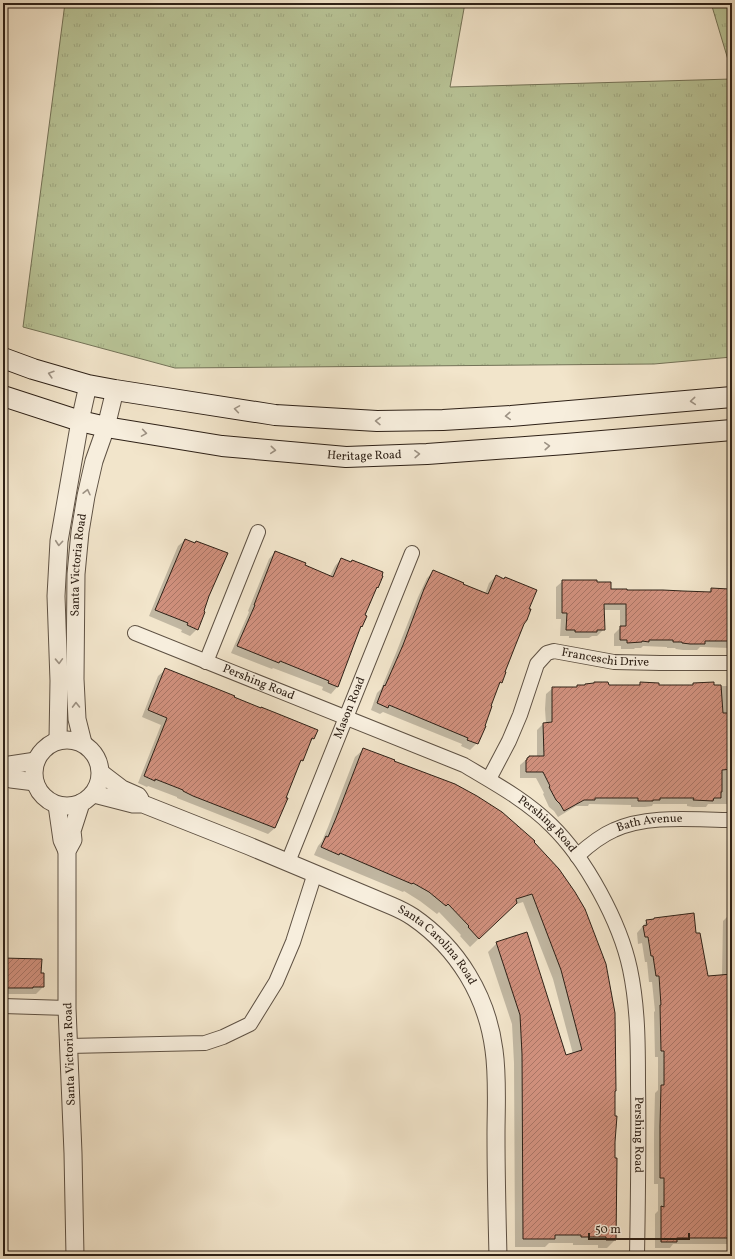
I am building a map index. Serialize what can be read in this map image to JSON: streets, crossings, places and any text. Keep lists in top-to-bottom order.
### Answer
{
  "streets": {
    "main road": ["Heritage Road"],
    "street": [
      "Santa Victoria Road",
      "Franceschi Drive",
      "Pershing Road",
      "Mason Road",
      "Bath Avenue",
      "Santa Carolina Road"
    ]
  },
  "crossings": [
    ["Heritage Road", "Santa Victoria Road"],
    ["Santa Victoria Road", "Santa Carolina Road"],
    ["Franceschi Drive", "Pershing Road"],
    ["Pershing Road", "Mason Road"],
    ["Pershing Road", "Bath Avenue"],
    ["Mason Road", "Santa Carolina Road"]
  ],
  "scale_bar": "50 m"
}
